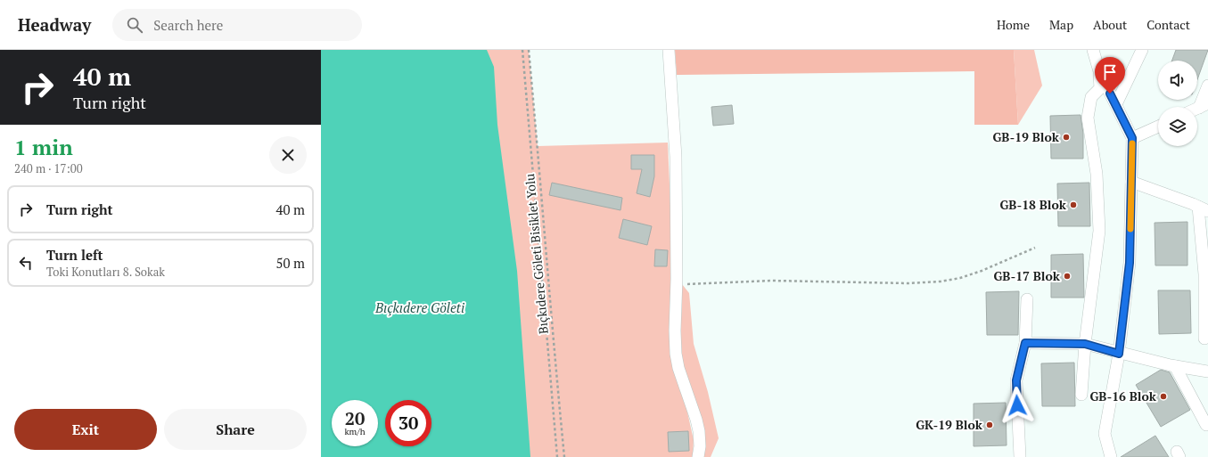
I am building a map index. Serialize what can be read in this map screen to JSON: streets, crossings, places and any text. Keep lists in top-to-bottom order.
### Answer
{
  "streets": {
    "path": ["Bıçkıdere Göleti Bisiklet Yolu"]
  },
  "water": ["Bıçkıdere Göleti"],
  "places": [
    "GB-19 Blok",
    "GB-18 Blok",
    "GB-17 Blok",
    "GB-16 Blok",
    "GK-19 Blok"
  ],
  "page": {
    "header": "Headway",
    "search": "Search here",
    "nav": [
      "Home",
      "Map",
      "About",
      "Contact"
    ],
    "turn": ["40 m", "Turn right"],
    "heading": ["1 min", "240 m · 17:00"],
    "list": [
      {
        "name": "Turn right",
        "value": "40 m"
      },
      {
        "name": "Turn left",
        "note": "Toki Konutları 8. Sokak",
        "value": "50 m"
      }
    ],
    "speed": "20 km/h",
    "limit": "30",
    "buttons": ["Exit", "Share"]
  }
}
